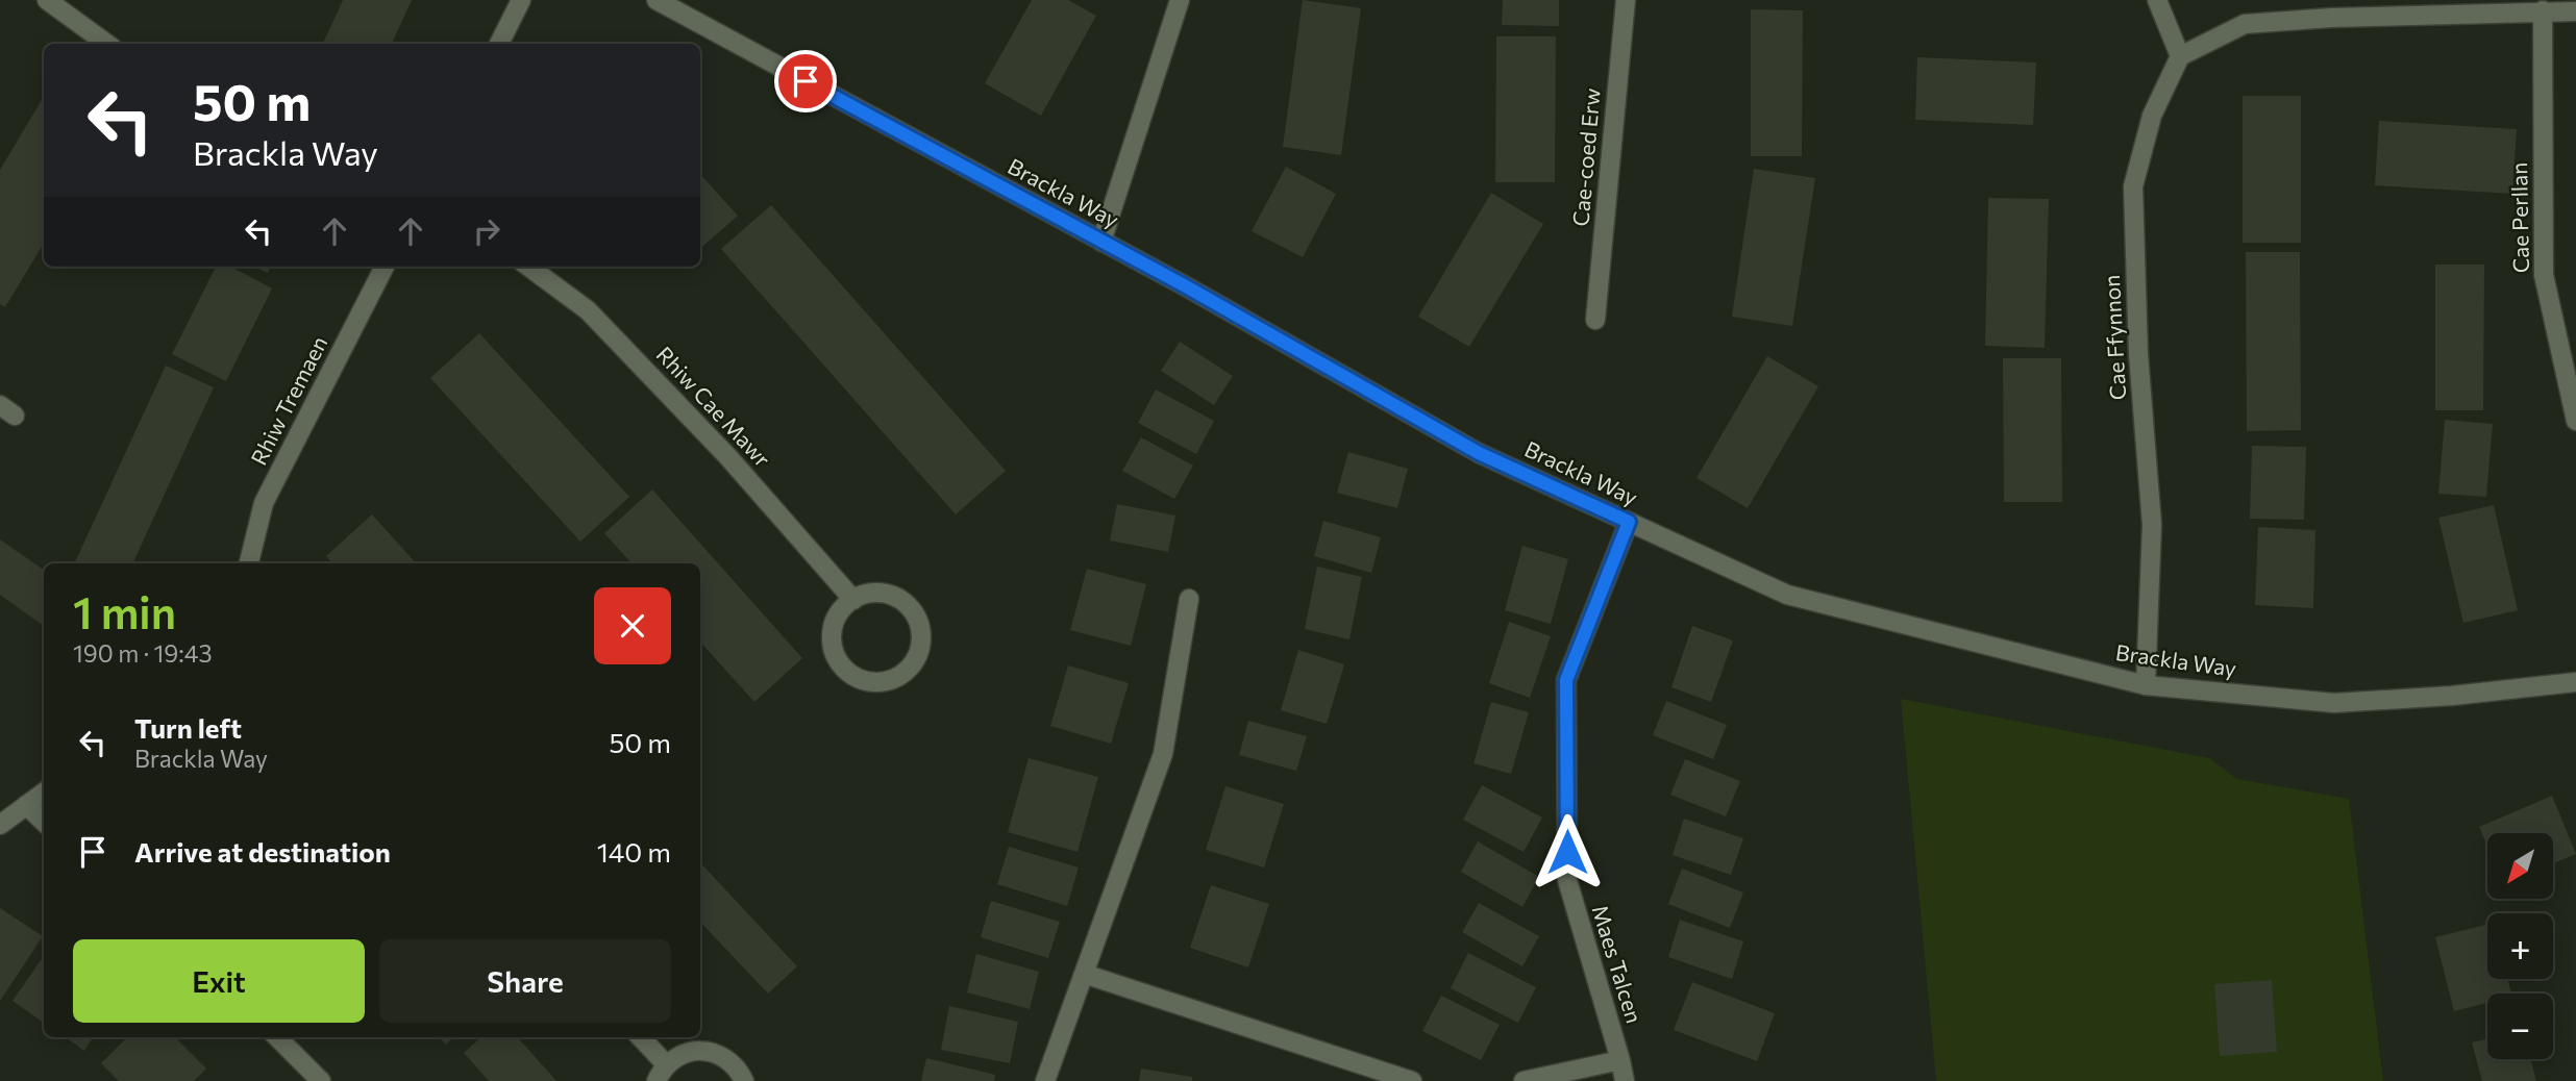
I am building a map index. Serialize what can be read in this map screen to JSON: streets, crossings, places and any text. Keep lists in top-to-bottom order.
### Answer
{
  "streets": {
    "street": [
      "Cae-coed Erw",
      "Brackla Way",
      "Cae Perllan",
      "Cae Ffynnon",
      "Rhiw Tremaen",
      "Rhiw Cae Mawr",
      "Maes Talcen"
    ]
  },
  "crossings": [
    ["Brackla Way", "Cae Ffynnon"],
    ["Brackla Way", "Maes Talcen"]
  ],
  "north": "bottom left",
  "page": {
    "turn": ["50 m", "Brackla Way"],
    "heading": ["1 min", "190 m · 19:43"],
    "list": [
      {
        "name": "Turn left",
        "note": "Brackla Way",
        "value": "50 m"
      },
      {
        "name": "Arrive at destination",
        "value": "140 m"
      }
    ],
    "map_buttons": ["+", "−"],
    "buttons": ["Exit", "Share"]
  }
}
